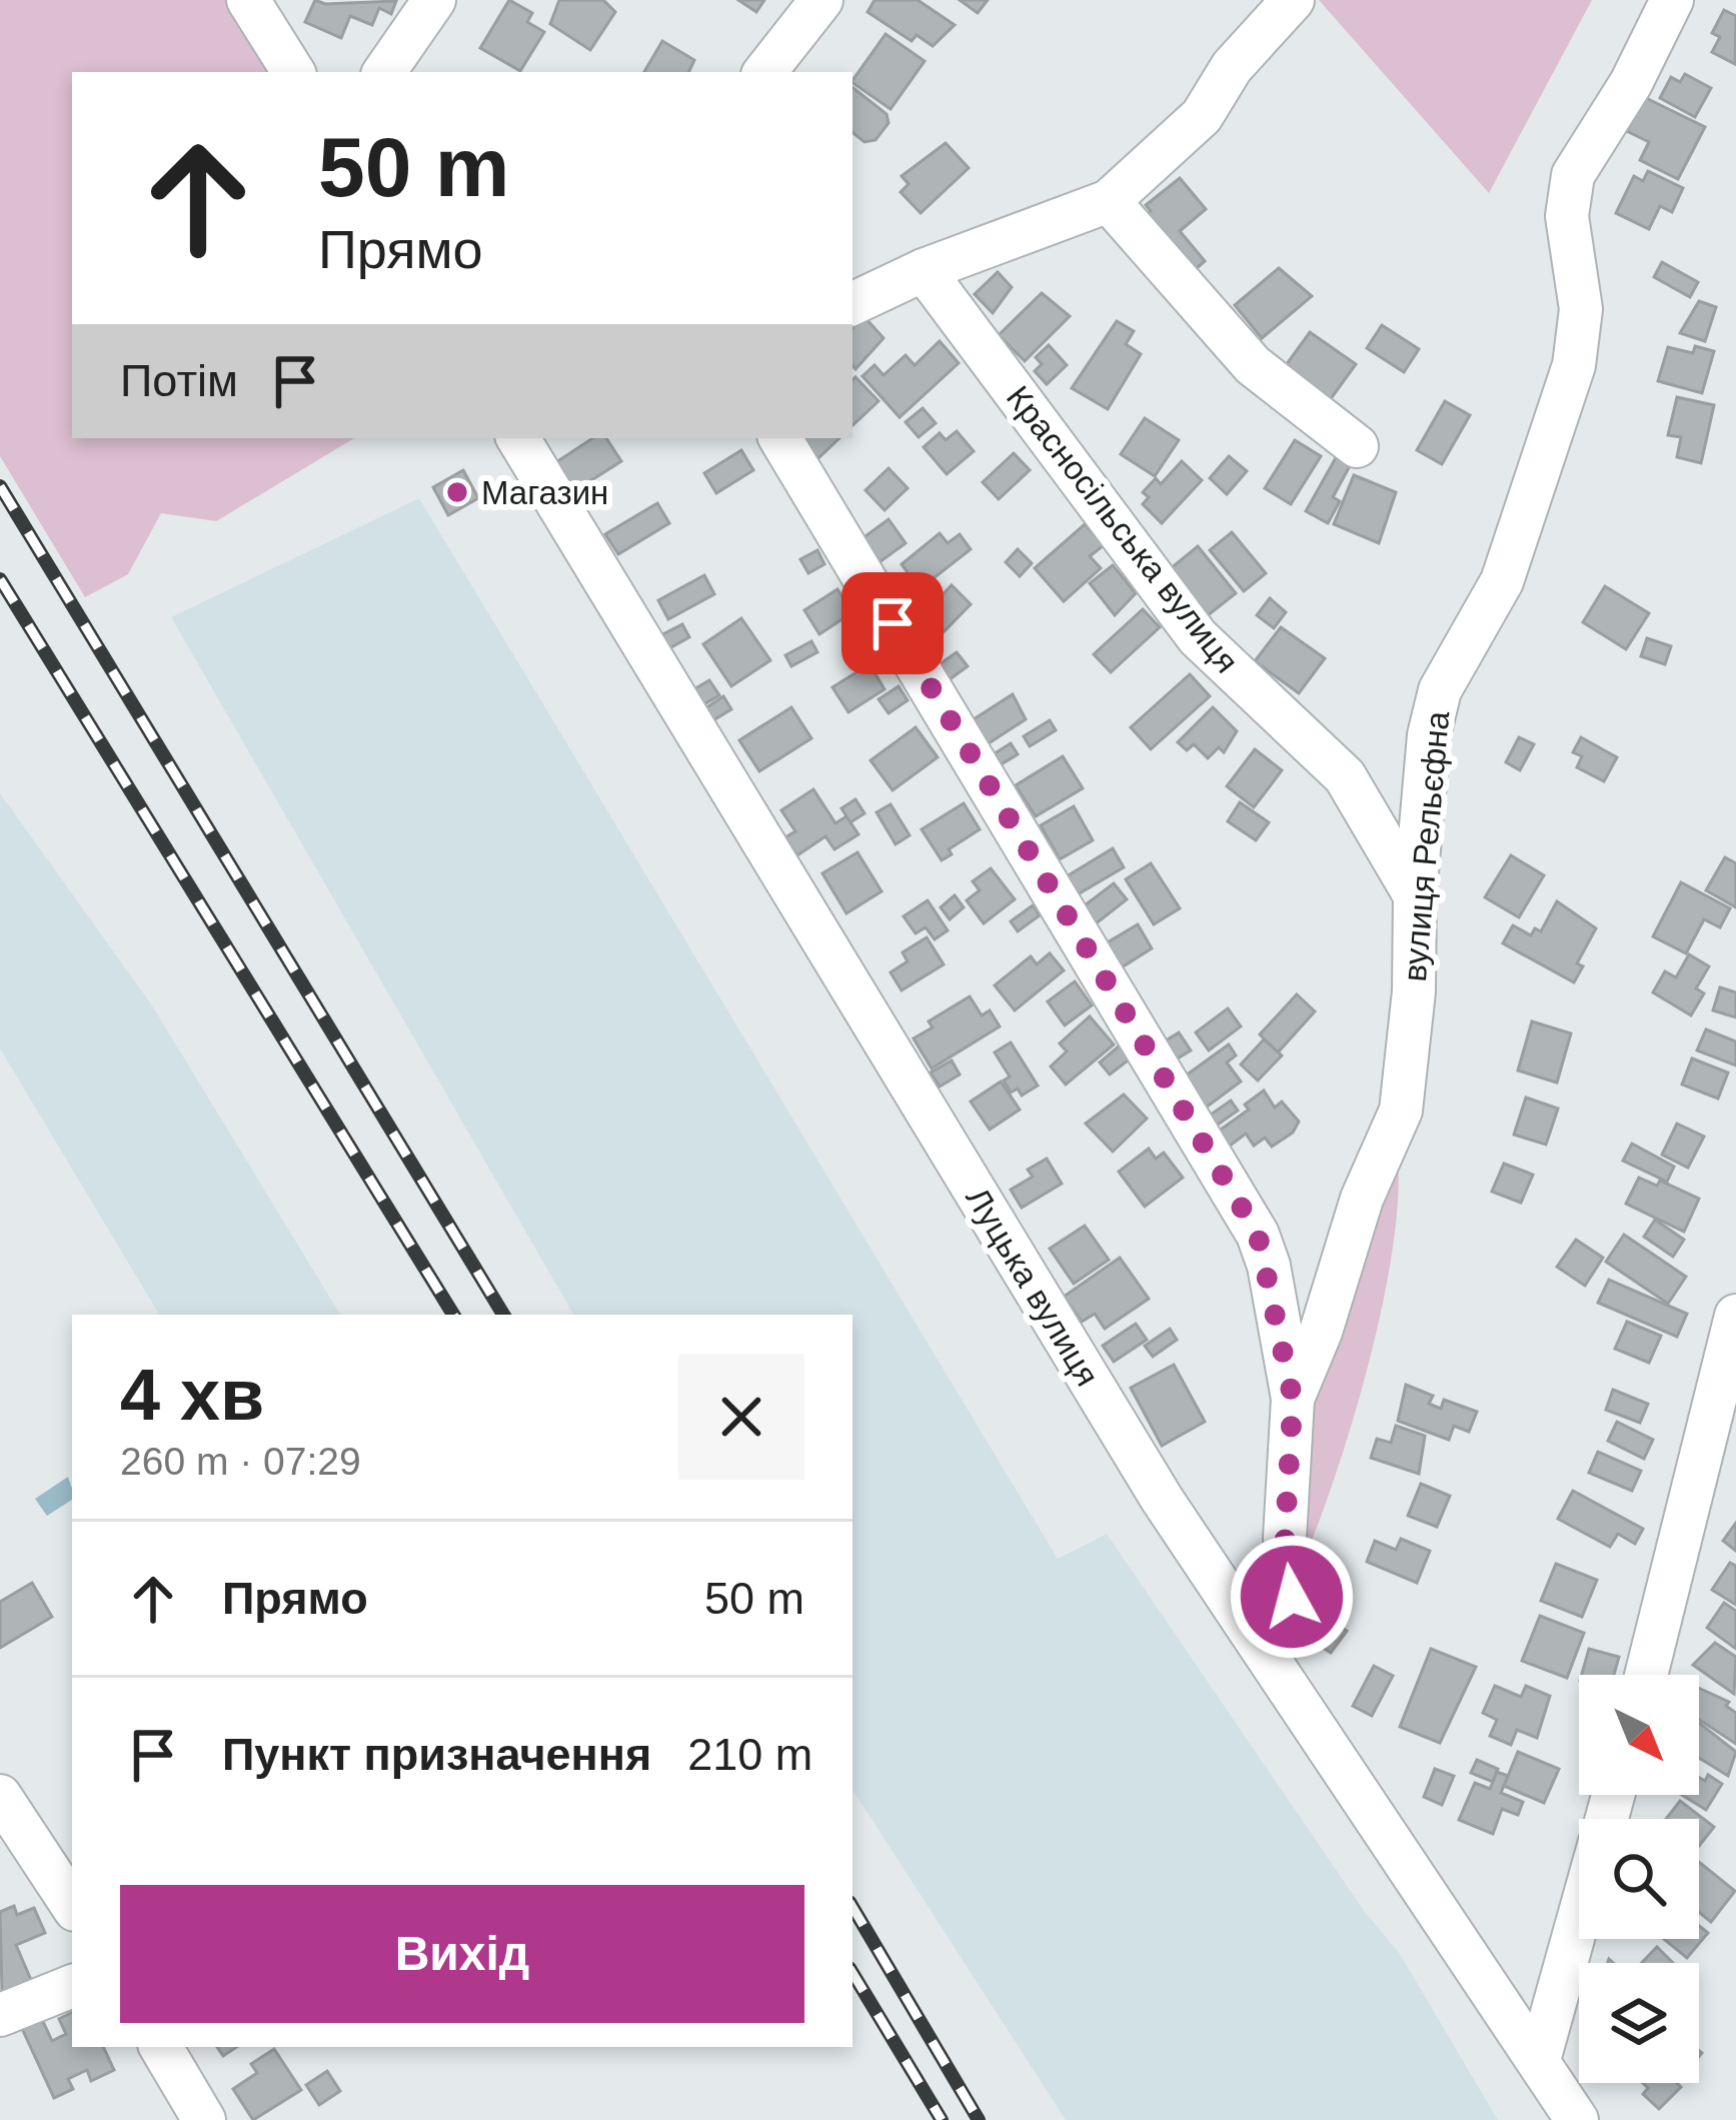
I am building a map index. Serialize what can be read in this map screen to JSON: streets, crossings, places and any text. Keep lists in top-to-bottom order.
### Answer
{
  "streets": {
    "street": ["Красносільська вулиця", "вулиця Рельєфна", "Луцька вулиця"]
  },
  "crossings": [
    ["Красносільська вулиця", "вулиця Рельєфна"],
    ["вулиця Рельєфна", "Луцька вулиця"]
  ],
  "places": ["Магазин"],
  "north": "bottom right",
  "page": {
    "turn": ["50 m", "Прямо"],
    "then": "Потім",
    "heading": ["4 хв", "260 m · 07:29"],
    "list": [
      {
        "name": "Прямо",
        "value": "50 m"
      },
      {
        "name": "Пункт призначення",
        "value": "210 m"
      }
    ],
    "buttons": "Вихід"
  }
}
